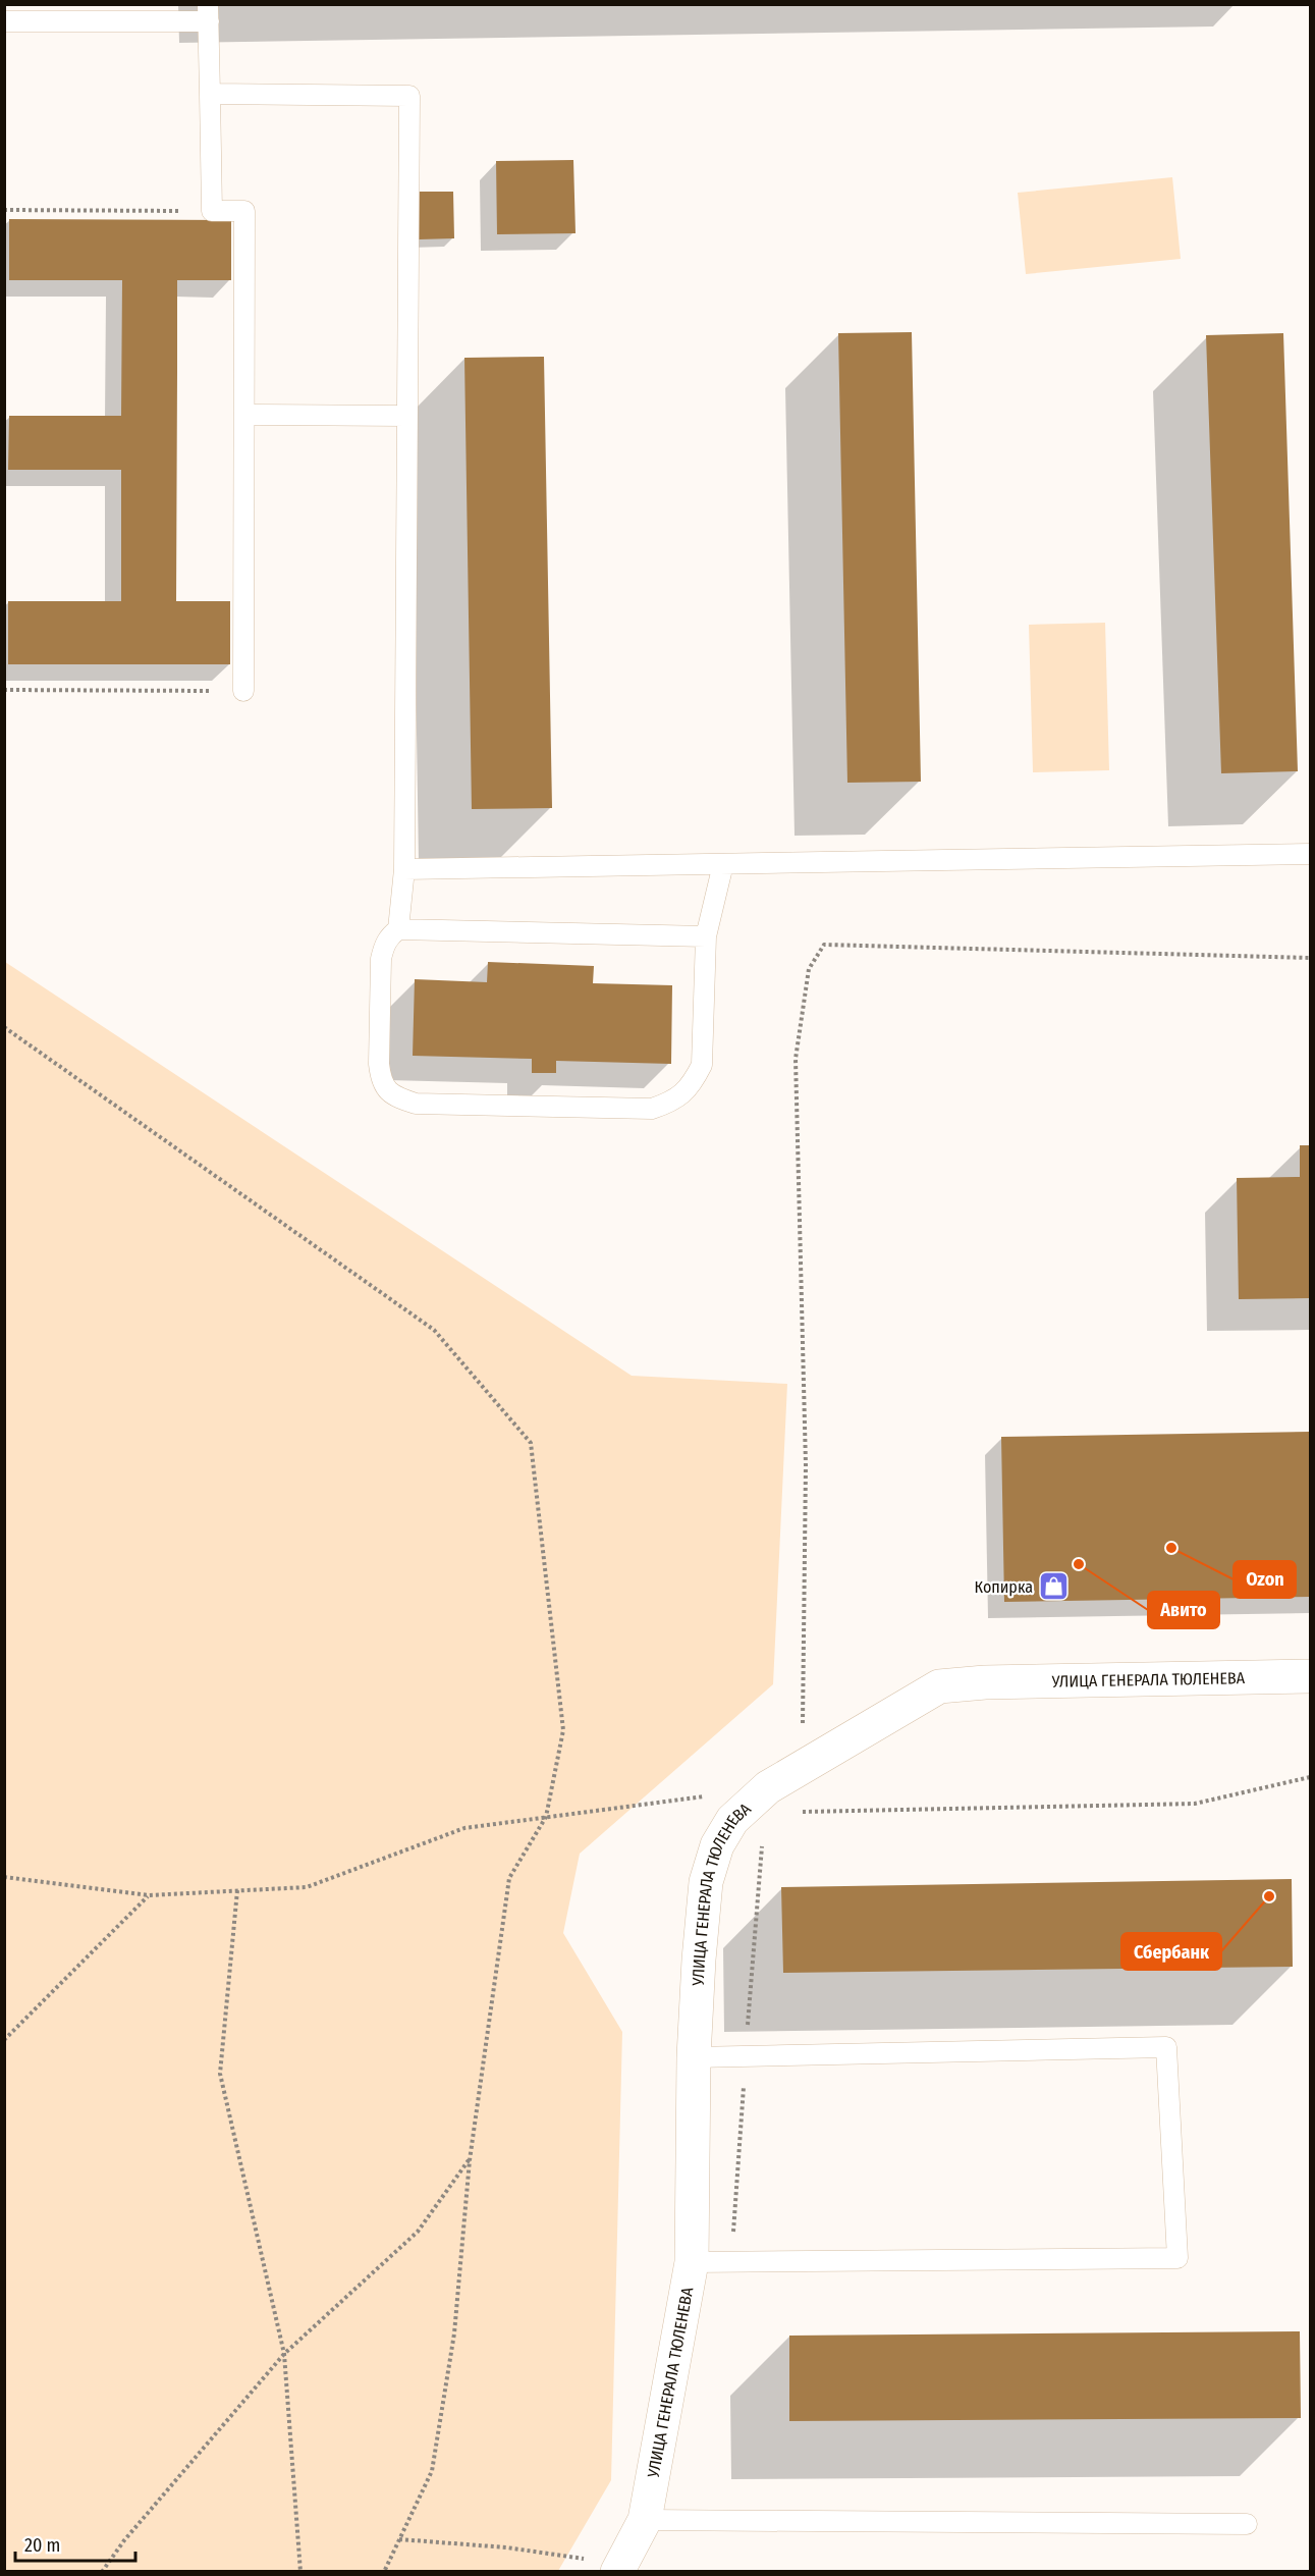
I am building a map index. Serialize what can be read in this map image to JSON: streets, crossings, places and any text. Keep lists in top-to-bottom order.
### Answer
{
  "streets": {
    "street": ["УЛИЦА ГЕНЕРАЛА ТЮЛЕНЕВА"]
  },
  "places": {
    "other": ["Ozon", "Авито", "Сбербанк"],
    "shop": ["Копирка"]
  },
  "scale_bar": "20 m"
}
